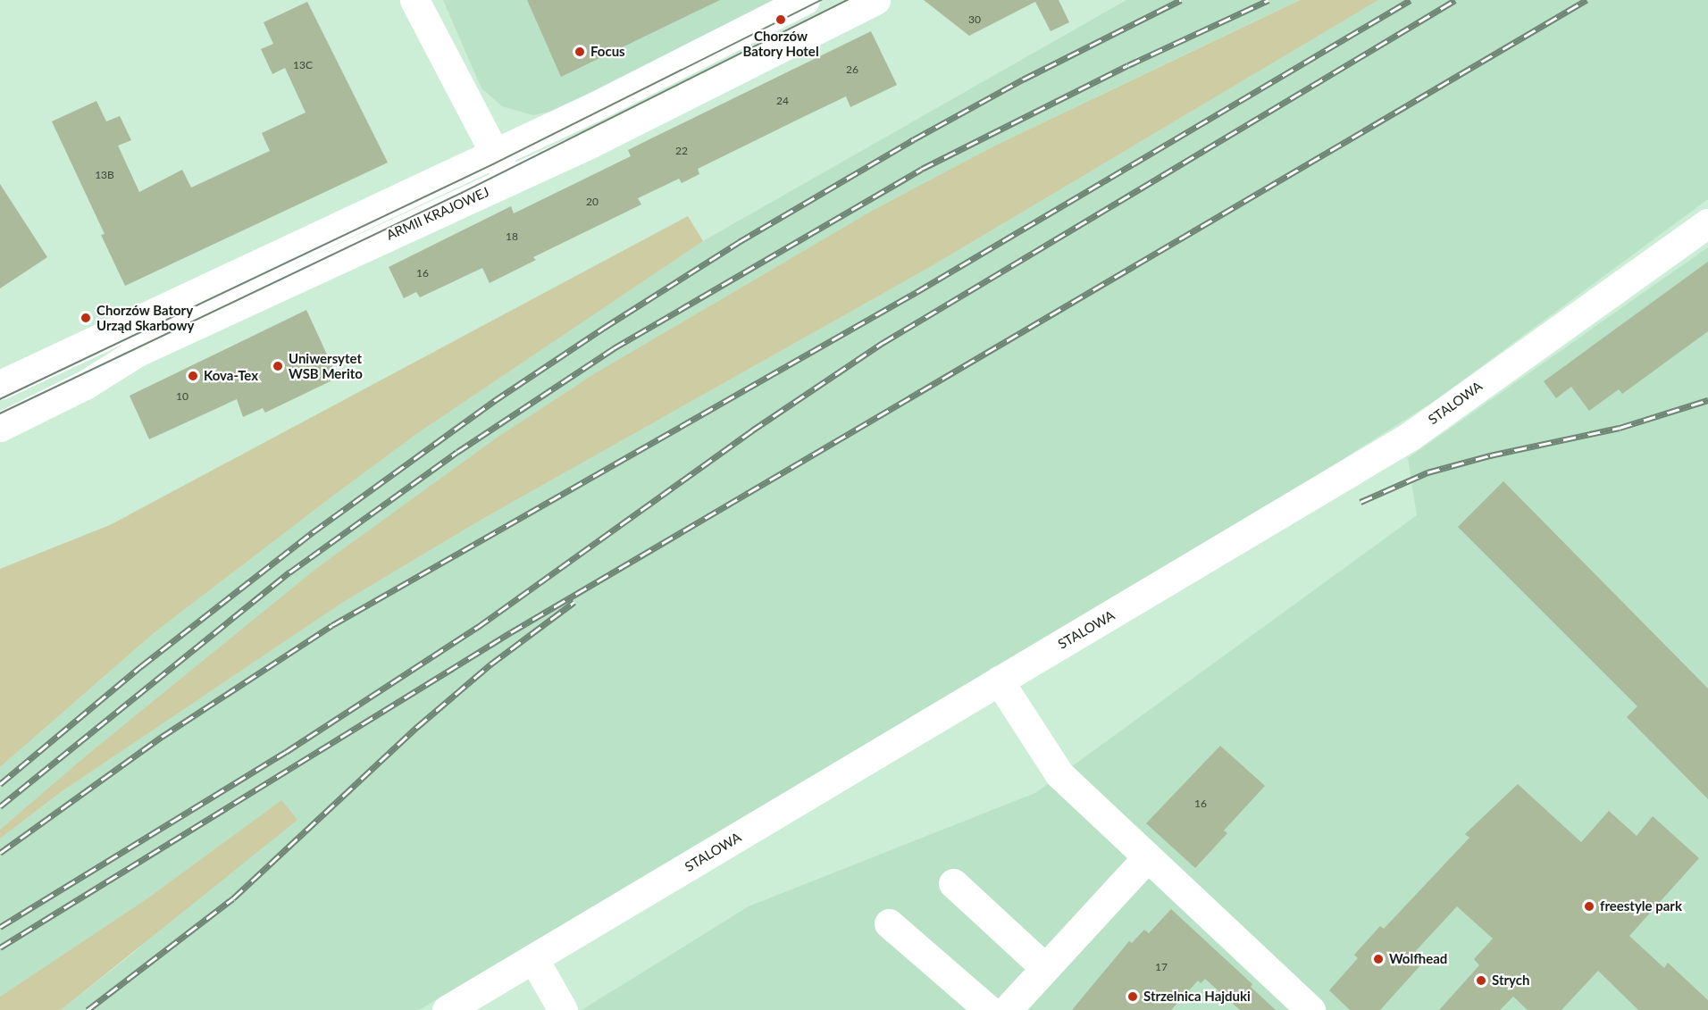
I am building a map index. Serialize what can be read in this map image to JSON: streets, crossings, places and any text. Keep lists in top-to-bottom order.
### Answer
{
  "streets": {
    "street": ["ARMII KRAJOWEJ", "STALOWA"]
  },
  "places": [
    "Chorzów Batory Hotel",
    "Focus",
    "Chorzów Batory Urząd Skarbowy",
    "Uniwersytet WSB Merito",
    "Kova-Tex",
    "freestyle park",
    "Wolfhead",
    "Strych",
    "Strzelnica Hajduki"
  ],
  "house_numbers": [
    "30",
    "13C",
    "26",
    "24",
    "22",
    "13B",
    "20",
    "18",
    "16",
    "10",
    "16",
    "17"
  ]
}
